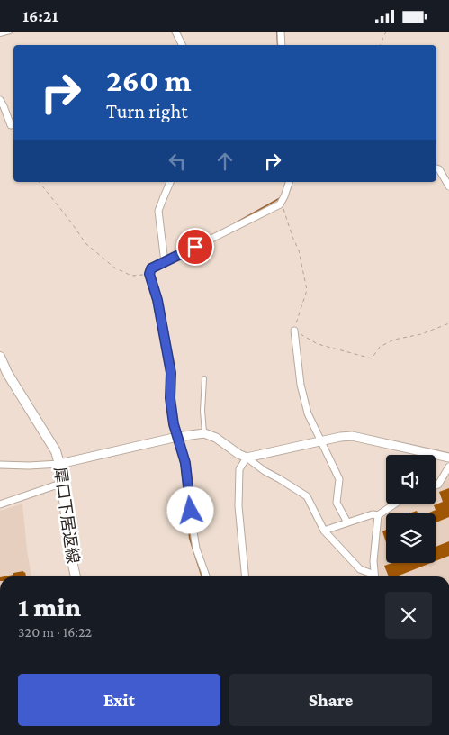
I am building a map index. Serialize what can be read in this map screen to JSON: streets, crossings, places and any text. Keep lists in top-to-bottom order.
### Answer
{
  "streets": {
    "main road": ["犀口下居返線"]
  },
  "page": {
    "status": "16:21",
    "turn": ["260 m", "Turn right"],
    "heading": ["1 min", "320 m · 16:22"],
    "buttons": ["Exit", "Share"]
  }
}
